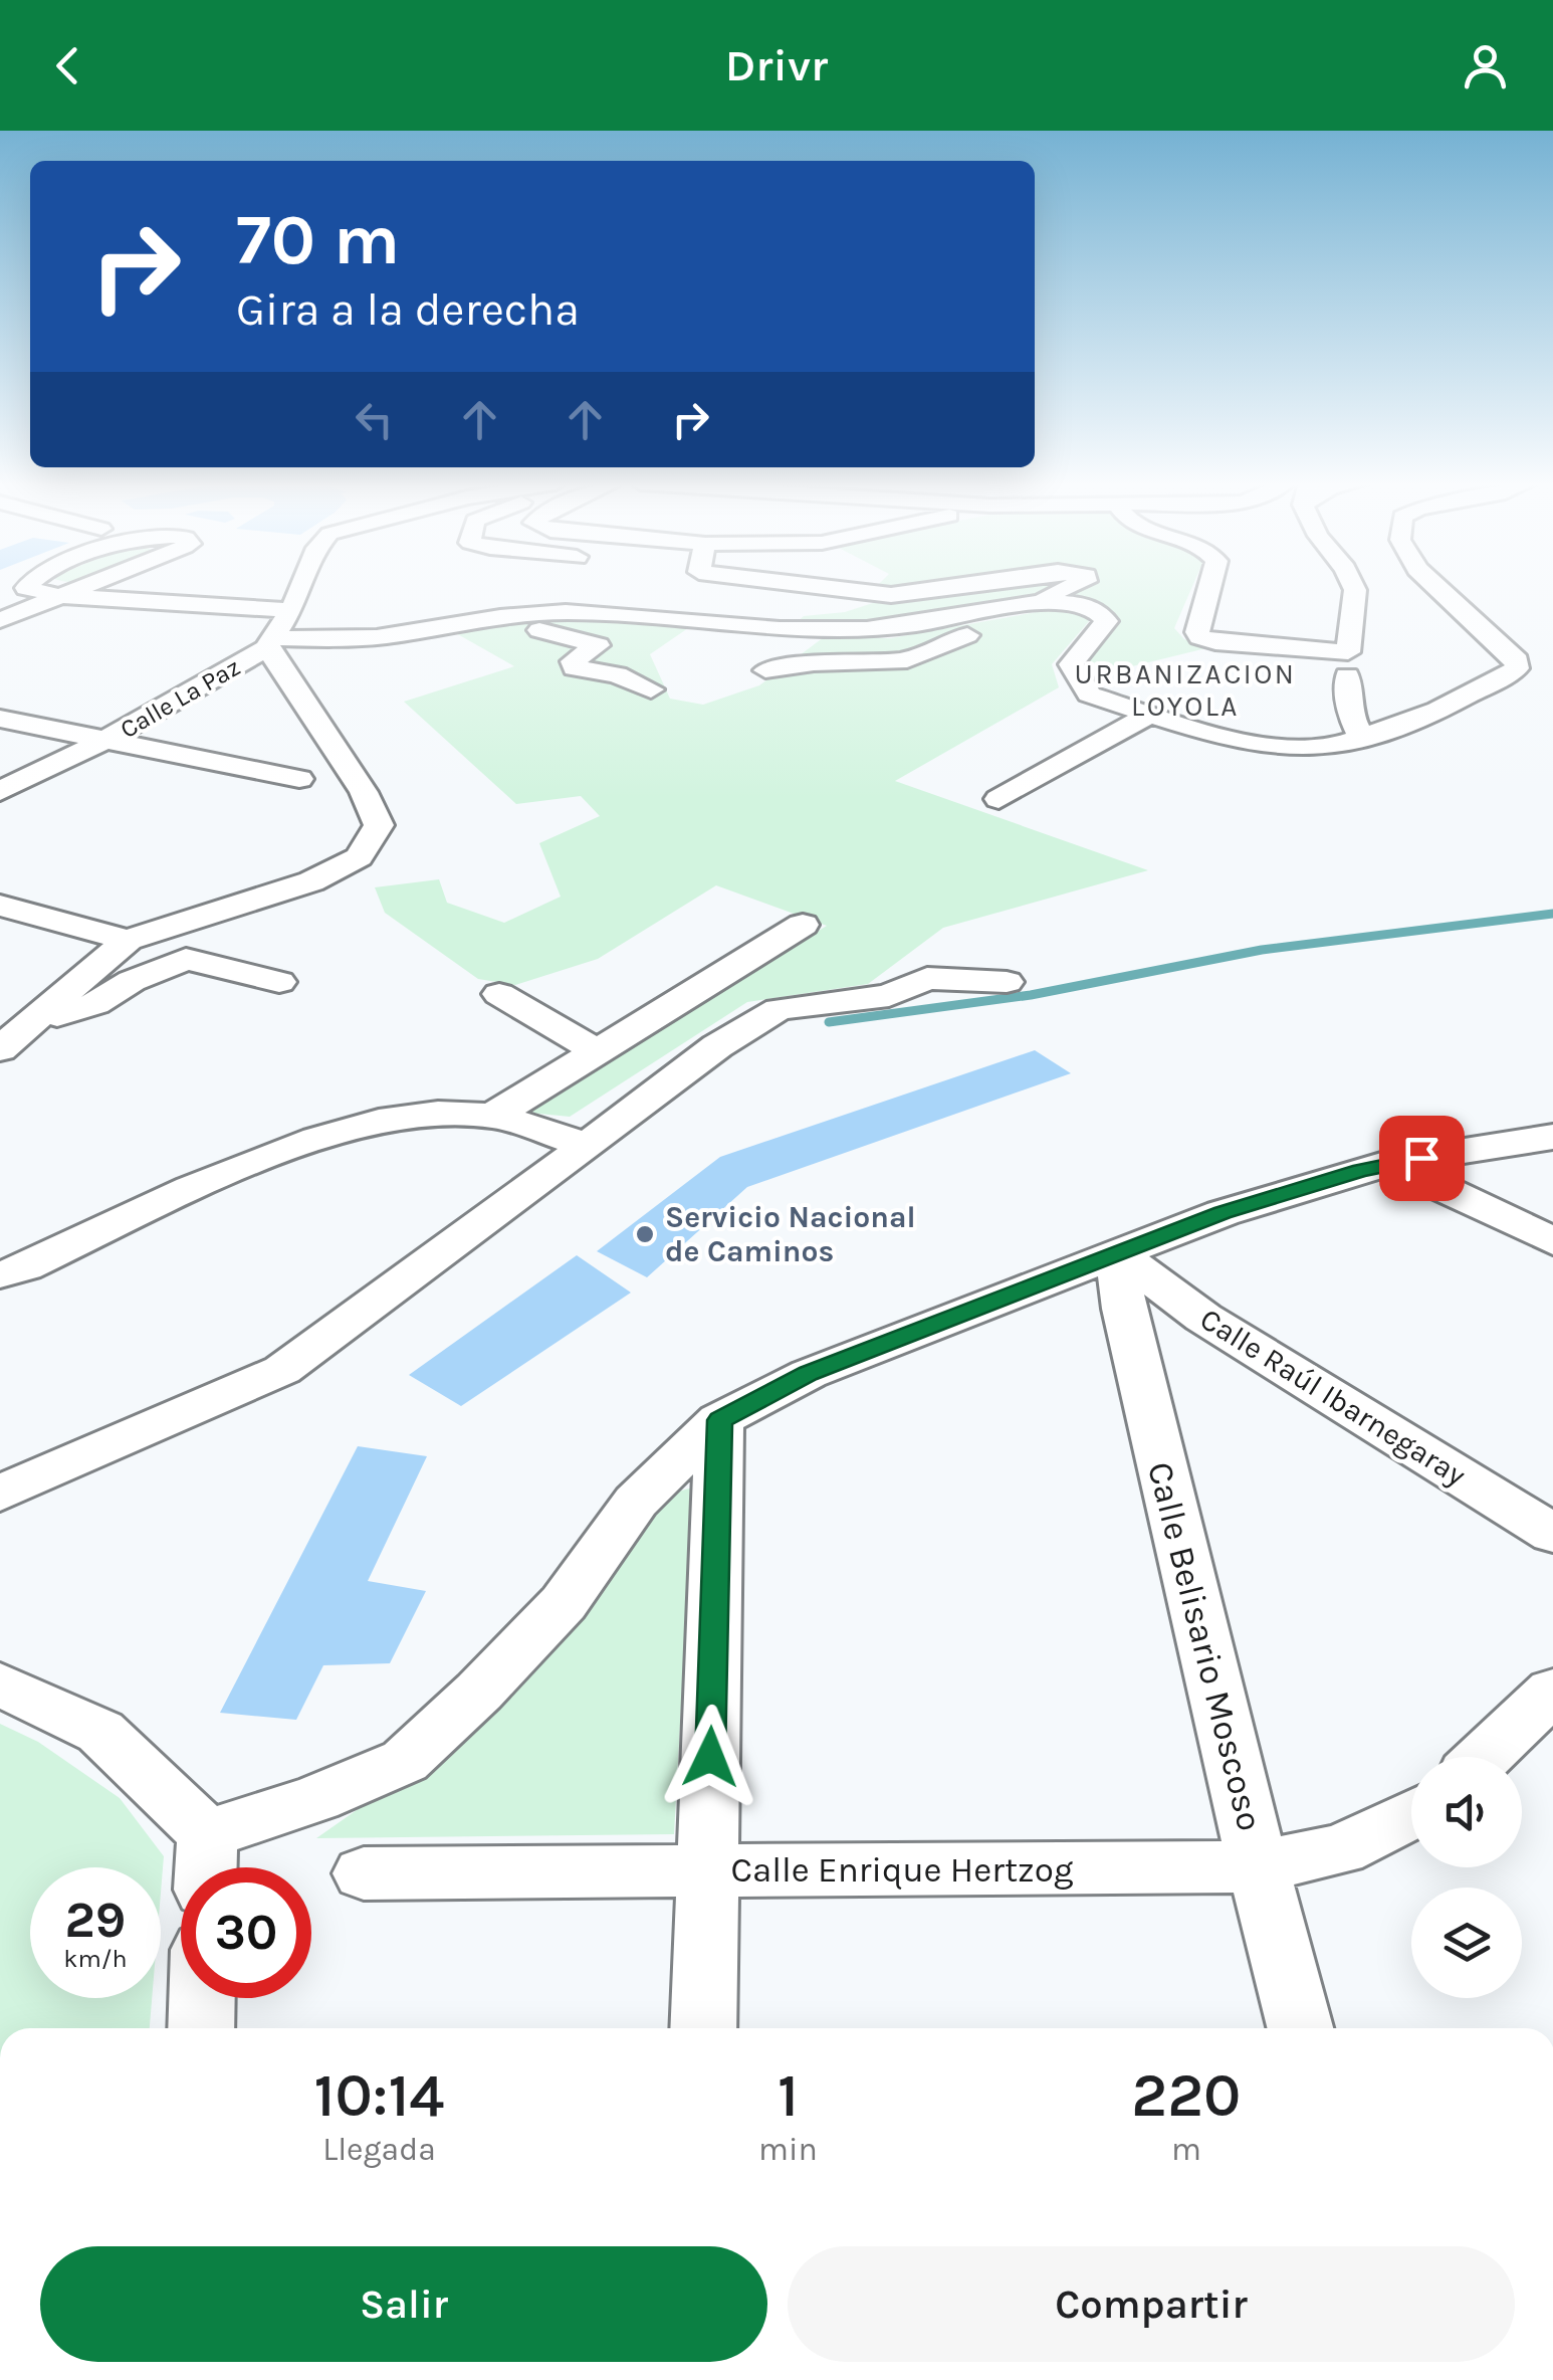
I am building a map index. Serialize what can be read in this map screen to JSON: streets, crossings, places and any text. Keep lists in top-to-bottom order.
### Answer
{
  "streets": {
    "street": [
      "Calle La Paz",
      "Calle Raúl Ibarnegaray",
      "Calle Belisario Moscoso",
      "Calle Enrique Hertzog"
    ]
  },
  "crossings": [
    ["Calle Raúl Ibarnegaray", "Calle Belisario Moscoso"],
    ["Calle Belisario Moscoso", "Calle Enrique Hertzog"]
  ],
  "districts": ["URBANIZACION LOYOLA"],
  "places": ["Servicio Nacional de Caminos"],
  "page": {
    "header": "Drivr",
    "turn": ["70 m", "Gira a la derecha"],
    "speed": "29 km/h",
    "limit": "30",
    "eta": [
      "10:14",
      "Llegada",
      "1",
      "min",
      "220",
      "m"
    ],
    "buttons": ["Salir", "Compartir"]
  }
}
